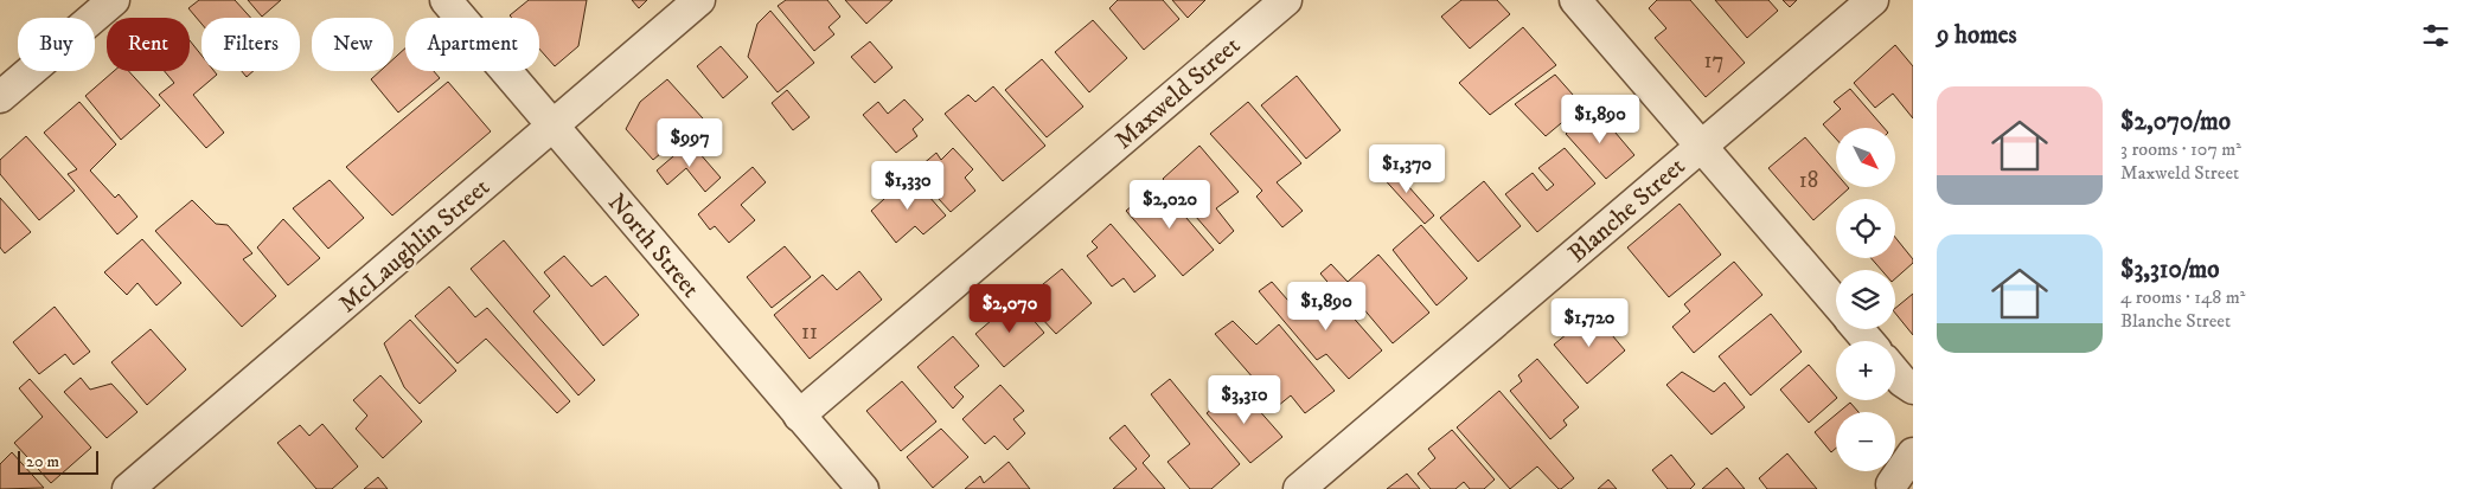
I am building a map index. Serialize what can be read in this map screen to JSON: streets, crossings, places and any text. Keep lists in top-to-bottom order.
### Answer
{
  "streets": {
    "street": [
      "Maxweld Street",
      "Blanche Street",
      "McLaughlin Street",
      "North Street"
    ]
  },
  "crossings": [
    ["Maxweld Street", "North Street"],
    ["McLaughlin Street", "North Street"]
  ],
  "house_numbers": ["17", "18", "11"],
  "scale_bar": "20 m",
  "north": "bottom right",
  "page": {
    "heading": "9 homes",
    "chip": [
      "Buy",
      "Rent",
      "Filters",
      "New",
      "Apartment"
    ],
    "list": [
      {
        "name": "$2,070/mo",
        "note": "3 rooms · 107 m² · Maxweld Street"
      },
      {
        "name": "$3,310/mo",
        "note": "4 rooms · 148 m² · Blanche Street"
      }
    ],
    "price": [
      "$1,890",
      "$997",
      "$1,370",
      "$1,330",
      "$2,020",
      "$1,890",
      "$2,070",
      "$1,720",
      "$3,310"
    ],
    "map_buttons": ["+", "−"],
    "scale": "20 m"
  }
}
